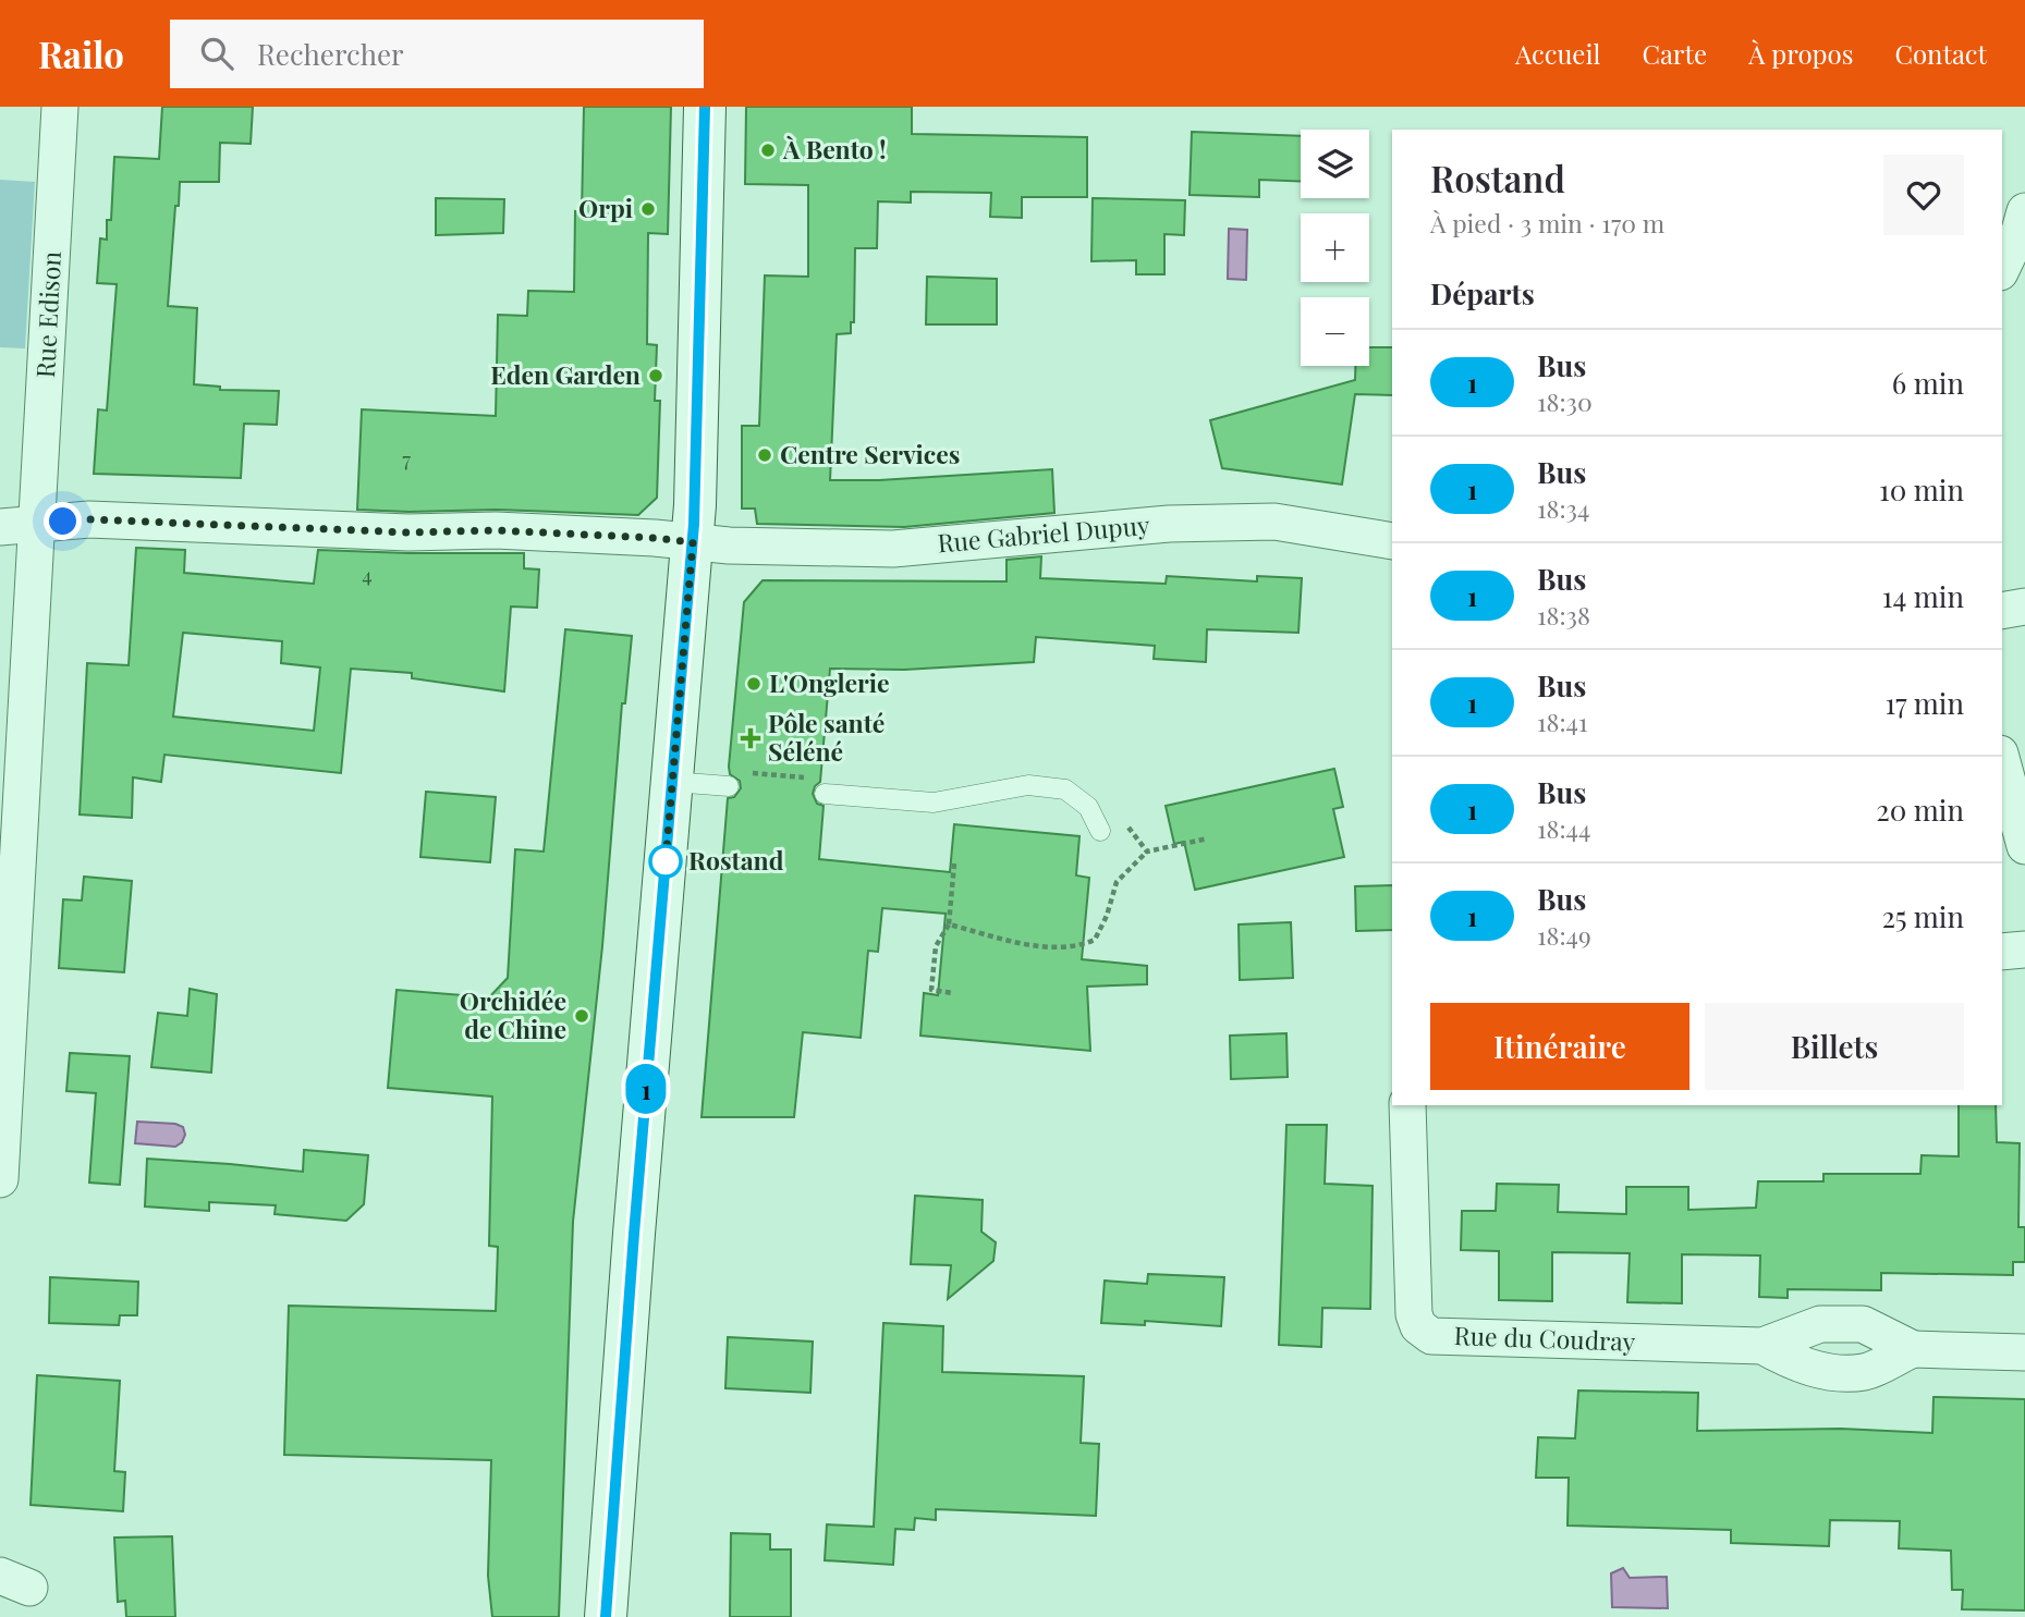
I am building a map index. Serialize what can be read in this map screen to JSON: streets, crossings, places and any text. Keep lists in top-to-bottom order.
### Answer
{
  "streets": {
    "street": ["Rue Edison", "Rue Gabriel Dupuy", "Rue du Coudray"]
  },
  "crossings": [
    ["Rue Edison", "Rue Gabriel Dupuy"]
  ],
  "places": {
    "other": [
      "À Bento !",
      "Orpi",
      "Eden Garden",
      "Centre Services",
      "L'Onglerie",
      "Rostand",
      "Orchidée de Chine"
    ],
    "health": ["Pôle santé Séléné"]
  },
  "lines": ["bus line 1"],
  "house_numbers": ["7", "4"],
  "page": {
    "header": "Railo",
    "search": "Rechercher",
    "nav": [
      "Accueil",
      "Carte",
      "À propos",
      "Contact"
    ],
    "on_map": "1",
    "map_buttons": ["+", "−"],
    "heading": [
      ["Rostand", "À pied · 3 min · 170 m"],
      "Départs"
    ],
    "list": [
      {
        "mark": "1",
        "name": "Bus",
        "note": "18:30",
        "value": "6 min"
      },
      {
        "mark": "1",
        "name": "Bus",
        "note": "18:34",
        "value": "10 min"
      },
      {
        "mark": "1",
        "name": "Bus",
        "note": "18:38",
        "value": "14 min"
      },
      {
        "mark": "1",
        "name": "Bus",
        "note": "18:41",
        "value": "17 min"
      },
      {
        "mark": "1",
        "name": "Bus",
        "note": "18:44",
        "value": "20 min"
      },
      {
        "mark": "1",
        "name": "Bus",
        "note": "18:49",
        "value": "25 min"
      }
    ],
    "buttons": ["Itinéraire", "Billets"]
  }
}
